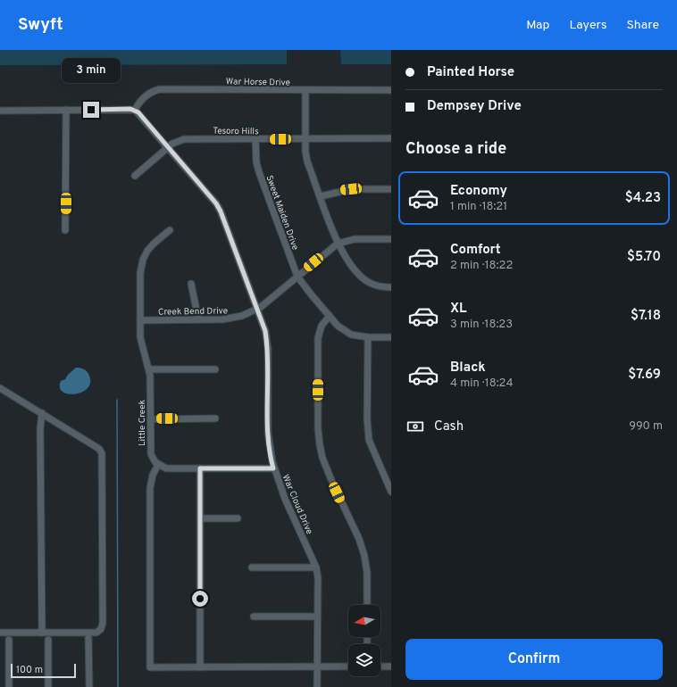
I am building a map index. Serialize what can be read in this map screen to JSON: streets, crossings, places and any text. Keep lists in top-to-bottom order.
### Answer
{
  "streets": {
    "street": [
      "War Horse Drive",
      "Tesoro Hills",
      "Sweet Maiden Drive",
      "Creek Bend Drive",
      "Little Creek",
      "War Cloud Drive"
    ]
  },
  "crossings": [
    ["War Horse Drive", "War Cloud Drive"],
    ["Tesoro Hills", "Sweet Maiden Drive"],
    ["Tesoro Hills", "War Cloud Drive"],
    ["Sweet Maiden Drive", "Creek Bend Drive"],
    ["Creek Bend Drive", "Little Creek"],
    ["Creek Bend Drive", "War Cloud Drive"]
  ],
  "scale_bar": "100 m",
  "north": "left",
  "page": {
    "header": "Swyft",
    "nav": ["Map", "Layers", "Share"],
    "banner": ["Painted Horse", "Dempsey Drive"],
    "bubble": "3 min",
    "heading": "Choose a ride",
    "list": [
      {
        "name": "Economy",
        "note": "1 min · 18:21",
        "value": "$4.23"
      },
      {
        "name": "Comfort",
        "note": "2 min · 18:22",
        "value": "$5.70"
      },
      {
        "name": "XL",
        "note": "3 min · 18:23",
        "value": "$7.18"
      },
      {
        "name": "Black",
        "note": "4 min · 18:24",
        "value": "$7.69"
      }
    ],
    "pay": ["Cash", "990 m"],
    "buttons": "Confirm",
    "scale": "100 m"
  }
}
